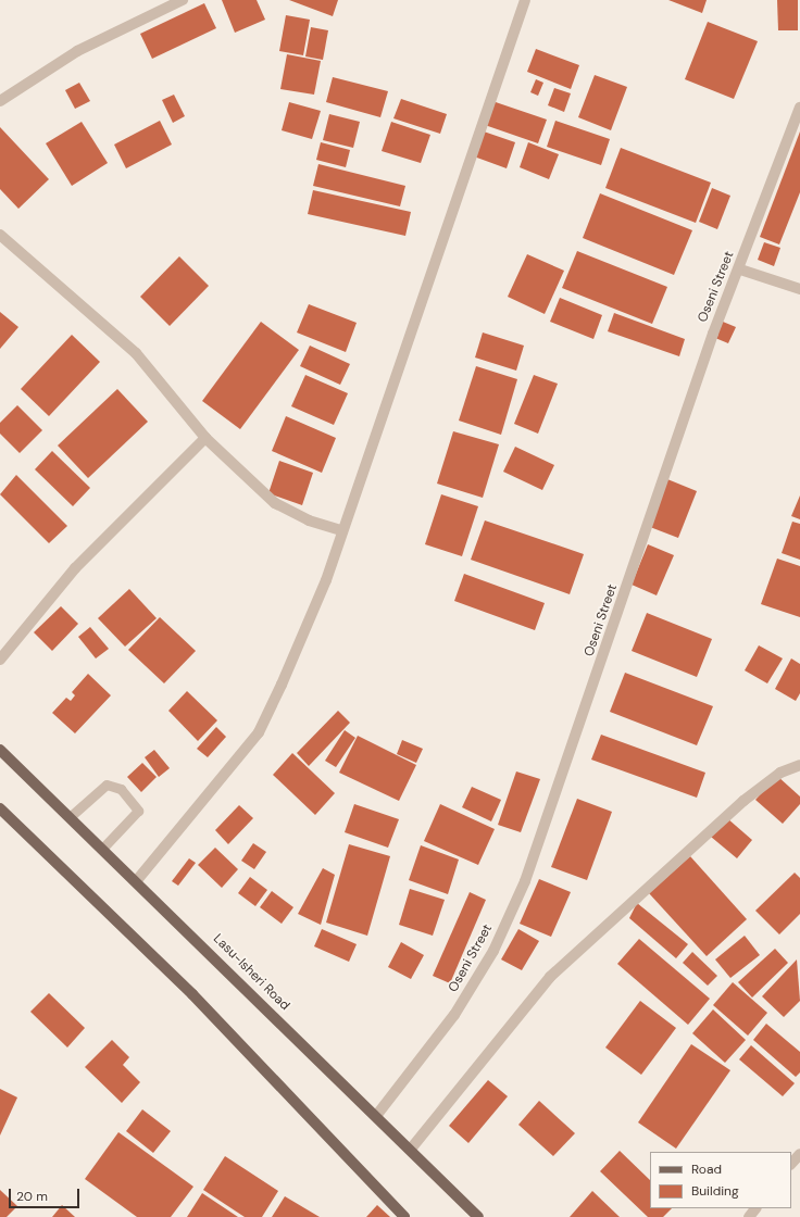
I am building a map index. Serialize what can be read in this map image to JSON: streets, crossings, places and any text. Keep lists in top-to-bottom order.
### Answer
{
  "streets": {
    "main road": ["Lasu-Isheri Road"],
    "street": ["Oseni Street"]
  },
  "crossings": [
    ["Oseni Street", "Lasu-Isheri Road"]
  ],
  "legend": ["Road", "Building"],
  "scale_bar": "20 m"
}
